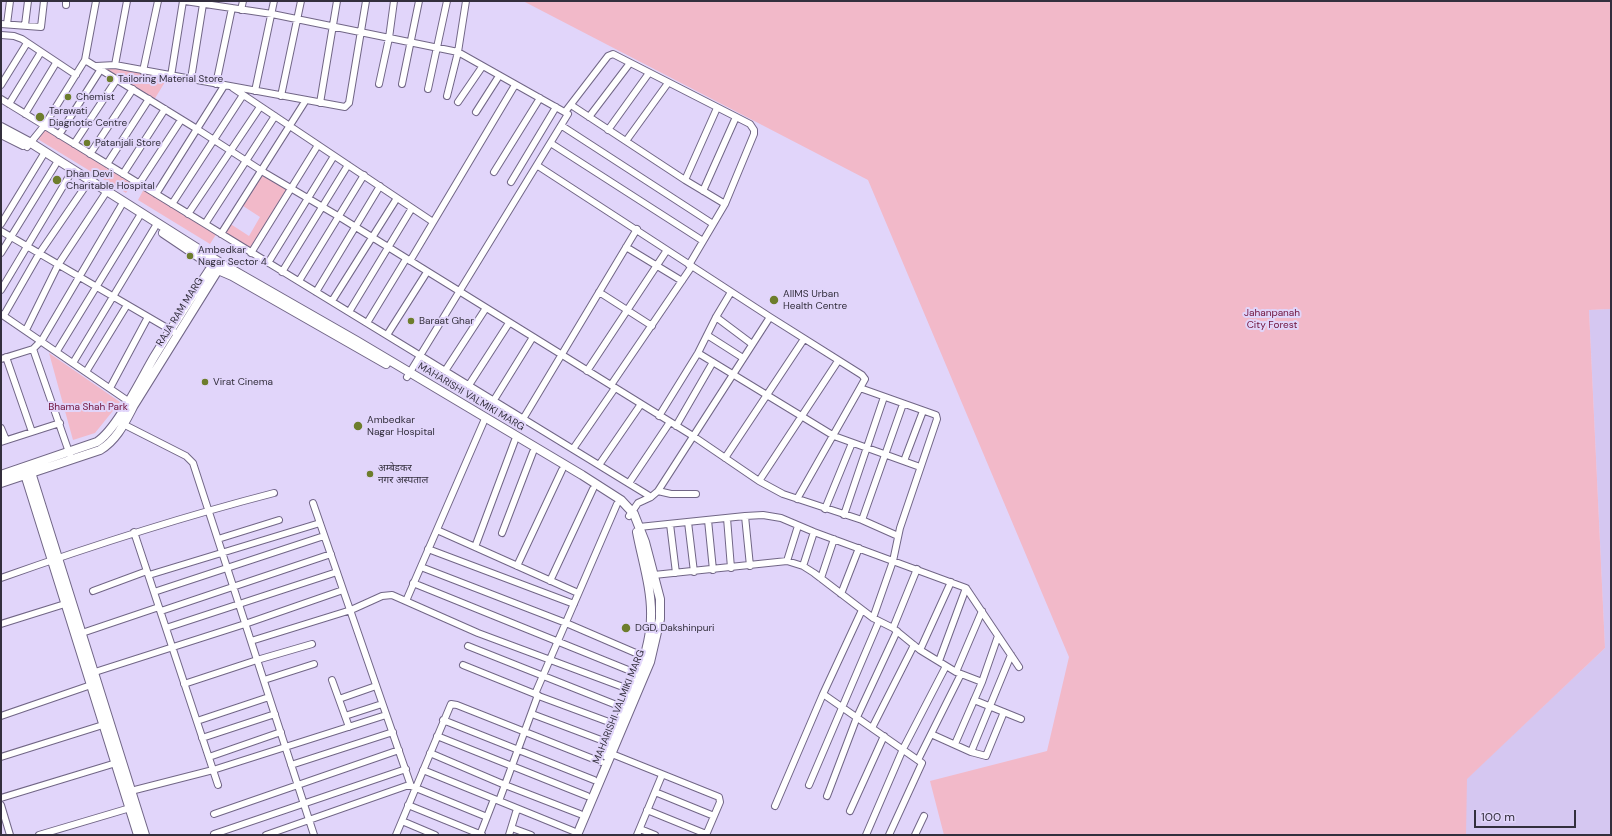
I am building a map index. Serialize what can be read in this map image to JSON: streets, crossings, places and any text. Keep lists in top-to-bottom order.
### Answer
{
  "streets": {
    "street": ["RAJA RAM MARG", "MAHARISHI VALMIKI MARG"]
  },
  "crossings": [
    ["RAJA RAM MARG", "MAHARISHI VALMIKI MARG"]
  ],
  "parks": ["Jahanpanah City Forest", "Bhama Shah Park"],
  "places": [
    "Tailoring Material Store",
    "Chemist",
    "Tarawati Diagnotic Centre",
    "Patanjali Store",
    "Dhan Devi Charitable Hospital",
    "Ambedkar Nagar Sector 4",
    "AIIMS Urban Health Centre",
    "Baraat Ghar",
    "Virat Cinema",
    "Ambedkar Nagar Hospital",
    "अम्बेडकर नगर अस्पताल",
    "DGD, Dakshinpuri"
  ],
  "scale_bar": "100 m"
}
